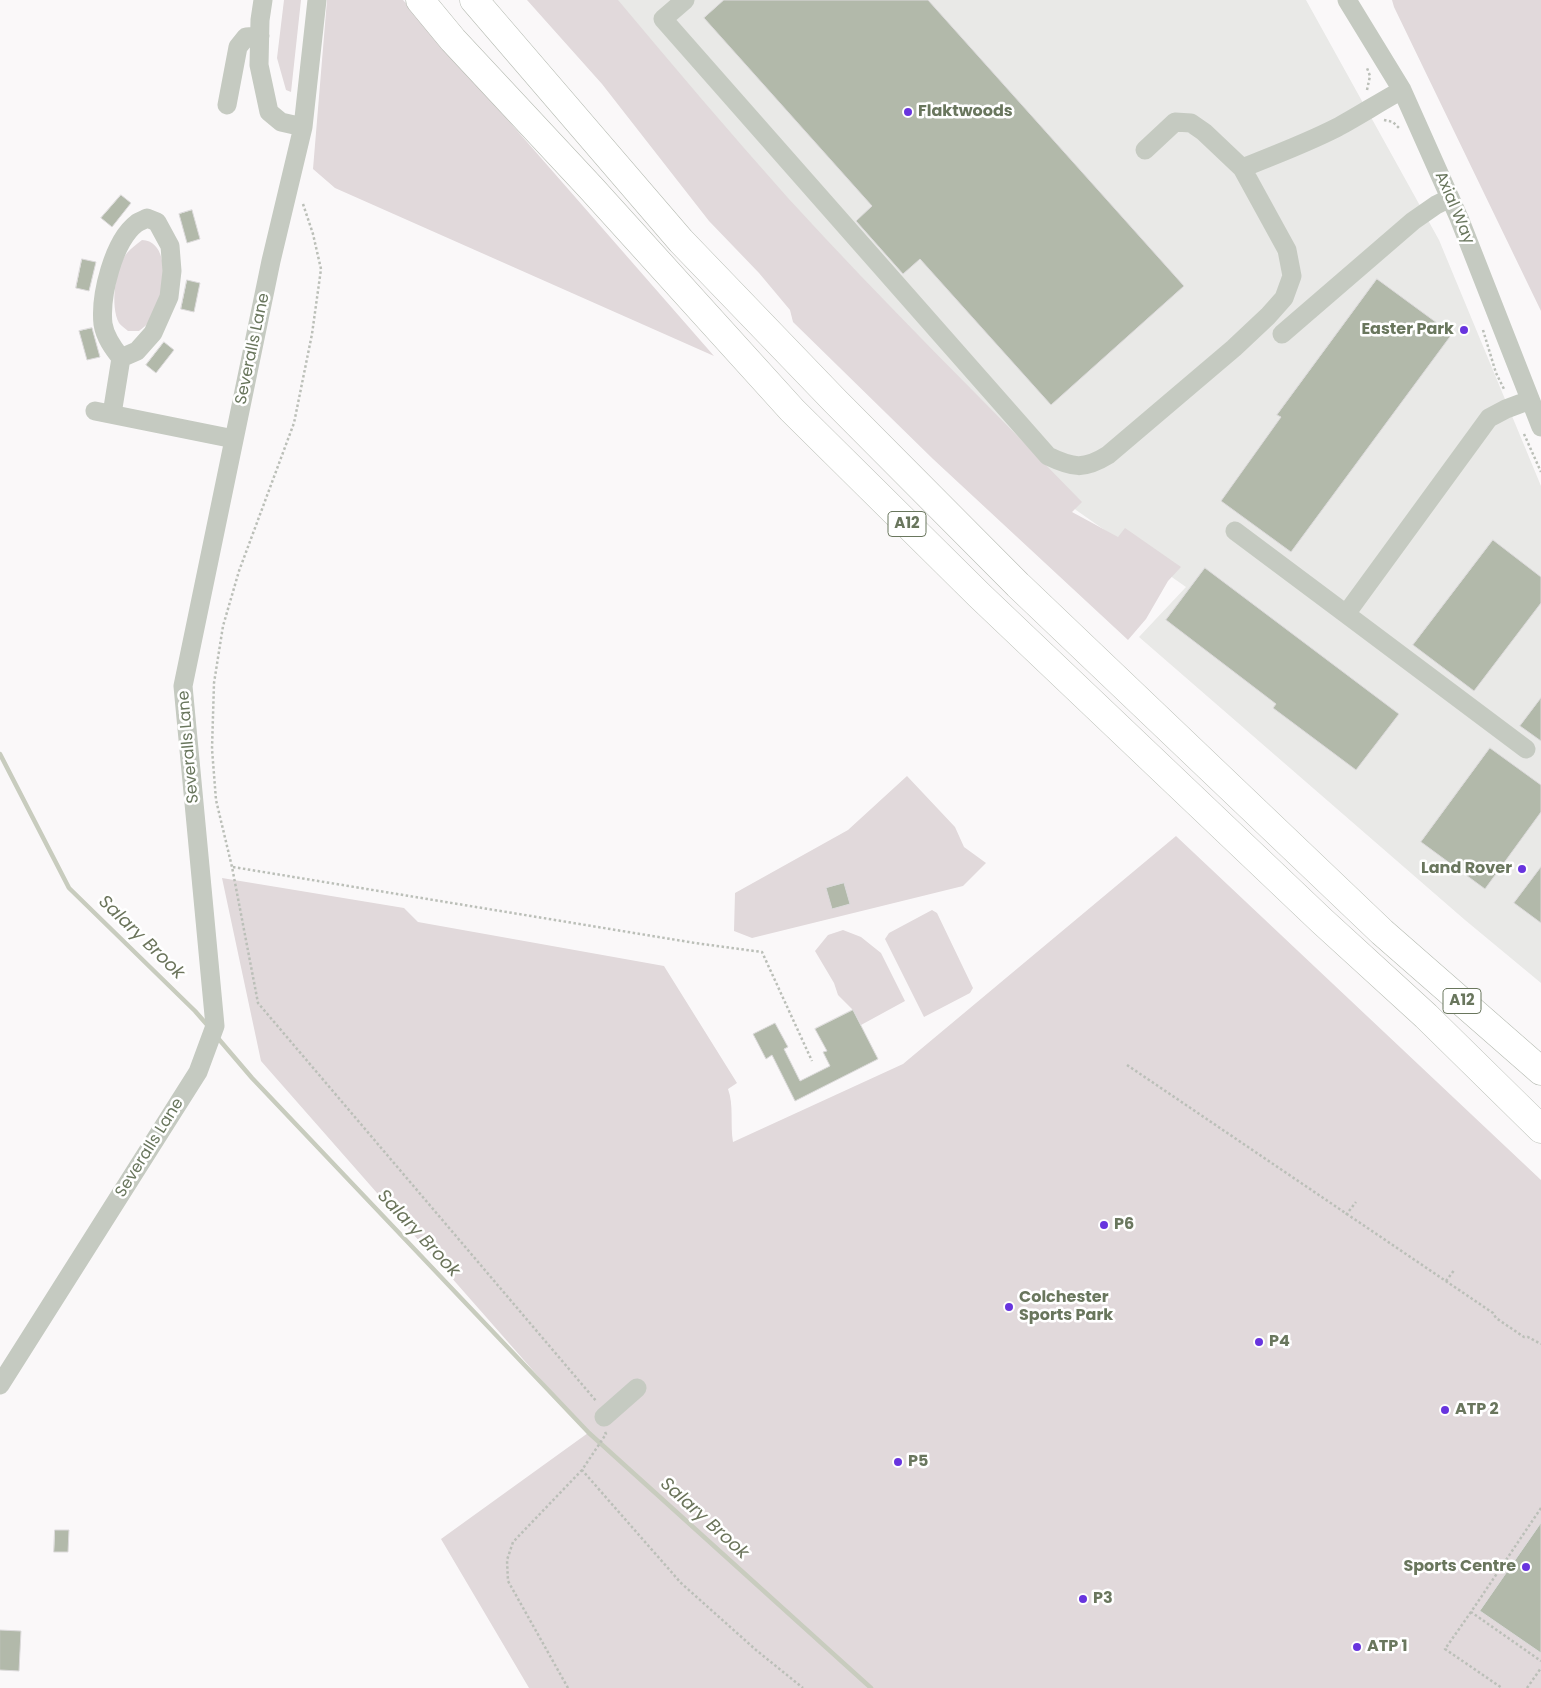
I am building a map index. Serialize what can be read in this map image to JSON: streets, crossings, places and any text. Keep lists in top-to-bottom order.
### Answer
{
  "streets": {
    "highway": ["A12"],
    "street": ["Axial Way", "Severalls Lane"]
  },
  "water": ["Salary Brook"],
  "places": [
    "Flaktwoods",
    "Easter Park",
    "Land Rover",
    "P6",
    "Colchester Sports Park",
    "P4",
    "ATP 2",
    "P5",
    "Sports Centre",
    "P3",
    "ATP 1"
  ]
}
